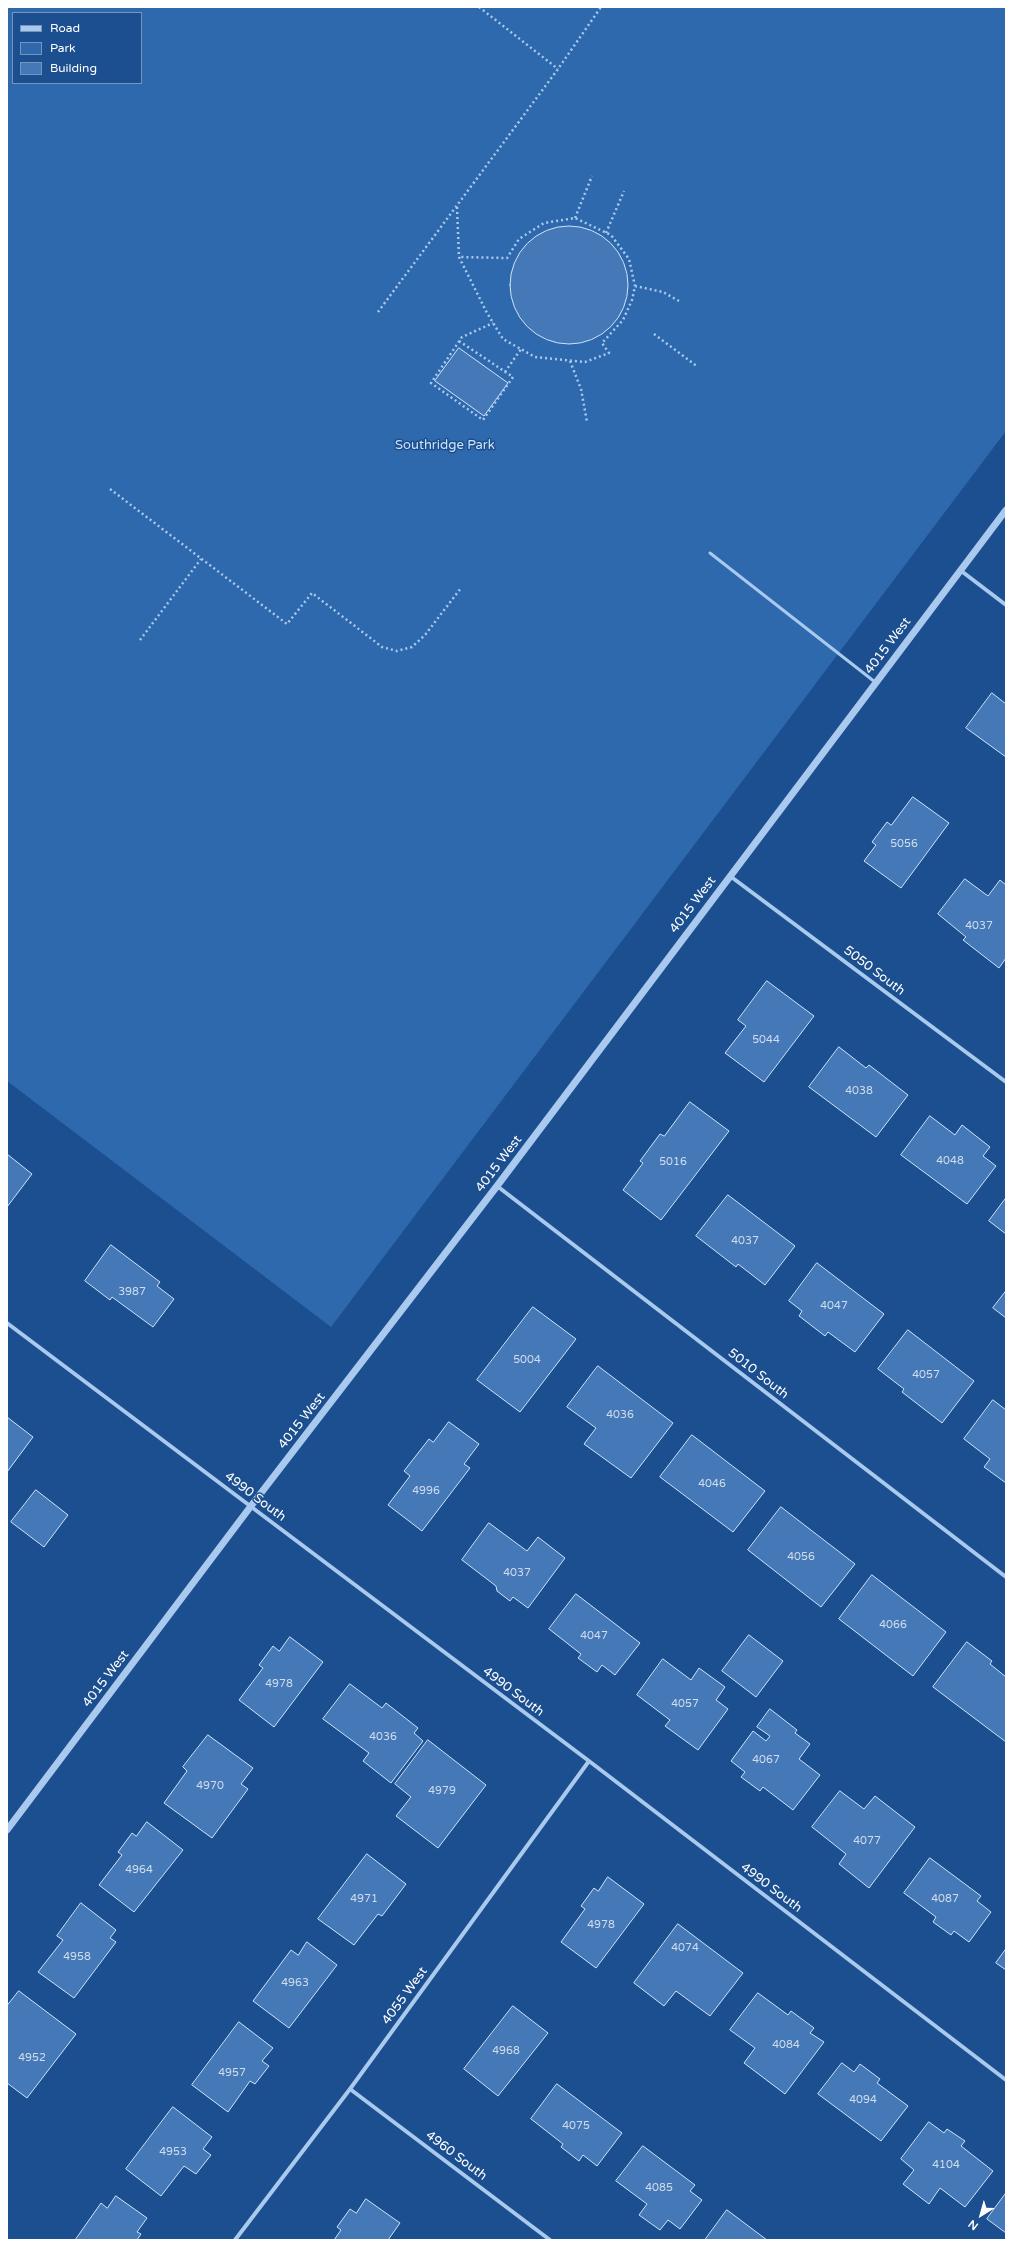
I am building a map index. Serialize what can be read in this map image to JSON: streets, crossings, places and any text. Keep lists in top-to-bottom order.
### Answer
{
  "streets": {
    "street": [
      "4015 West",
      "5050 South",
      "5010 South",
      "4990 South",
      "4055 West",
      "4960 South"
    ]
  },
  "crossings": [
    ["4015 West", "5050 South"],
    ["4015 West", "5010 South"],
    ["4015 West", "4990 South"],
    ["4990 South", "4055 West"],
    ["4055 West", "4960 South"]
  ],
  "parks": ["Southridge Park"],
  "house_numbers": [
    "5056",
    "4037",
    "5044",
    "4038",
    "4048",
    "5016",
    "4037",
    "3987",
    "4047",
    "5004",
    "4057",
    "4036",
    "4046",
    "4996",
    "4056",
    "4037",
    "4066",
    "4047",
    "4978",
    "4057",
    "4036",
    "4067",
    "4970",
    "4979",
    "4077",
    "4964",
    "4971",
    "4087",
    "4978",
    "4074",
    "4958",
    "4963",
    "4084",
    "4968",
    "4952",
    "4957",
    "4094",
    "4075",
    "4953",
    "4104",
    "4085"
  ],
  "legend": ["Road", "Park", "Building"],
  "north": "bottom left"
}
